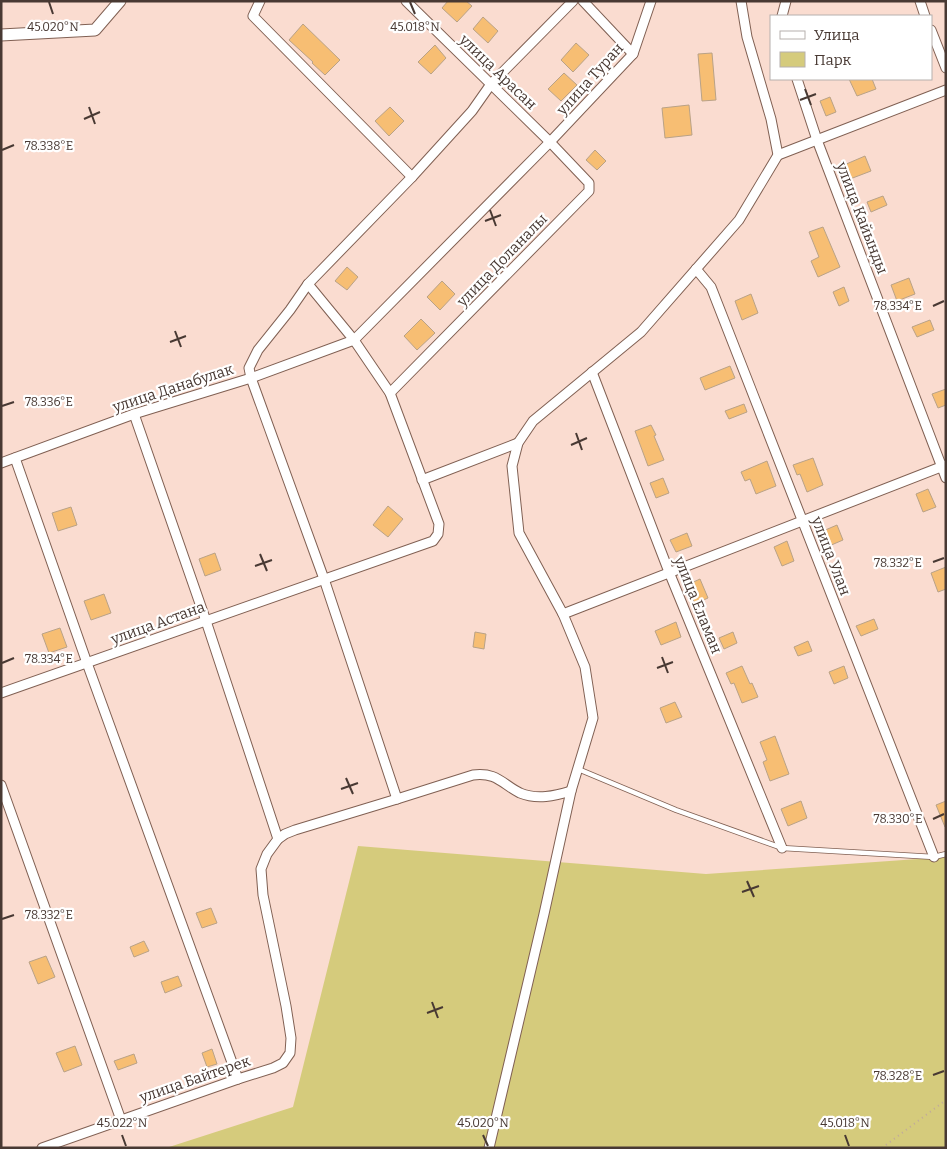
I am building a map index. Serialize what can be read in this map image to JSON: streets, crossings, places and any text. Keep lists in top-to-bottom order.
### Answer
{
  "streets": {
    "street": [
      "улица Арасан",
      "улица Туран",
      "улица Кайынды",
      "улица Доланалы",
      "улица Данабулак",
      "улица Улан",
      "улица Еламан",
      "улица Астана",
      "улица Байтерек"
    ]
  },
  "crossings": [
    ["улица Арасан", "улица Туран"],
    ["улица Арасан", "улица Доланалы"],
    ["улица Туран", "улица Доланалы"],
    ["улица Туран", "улица Данабулак"]
  ],
  "legend": ["Улица", "Парк"],
  "coordinates": [
    "45.020°N",
    "45.018°N",
    "78.338°E",
    "78.334°E",
    "78.336°E",
    "78.332°E",
    "78.330°E",
    "78.328°E",
    "45.022°N"
  ]
}
